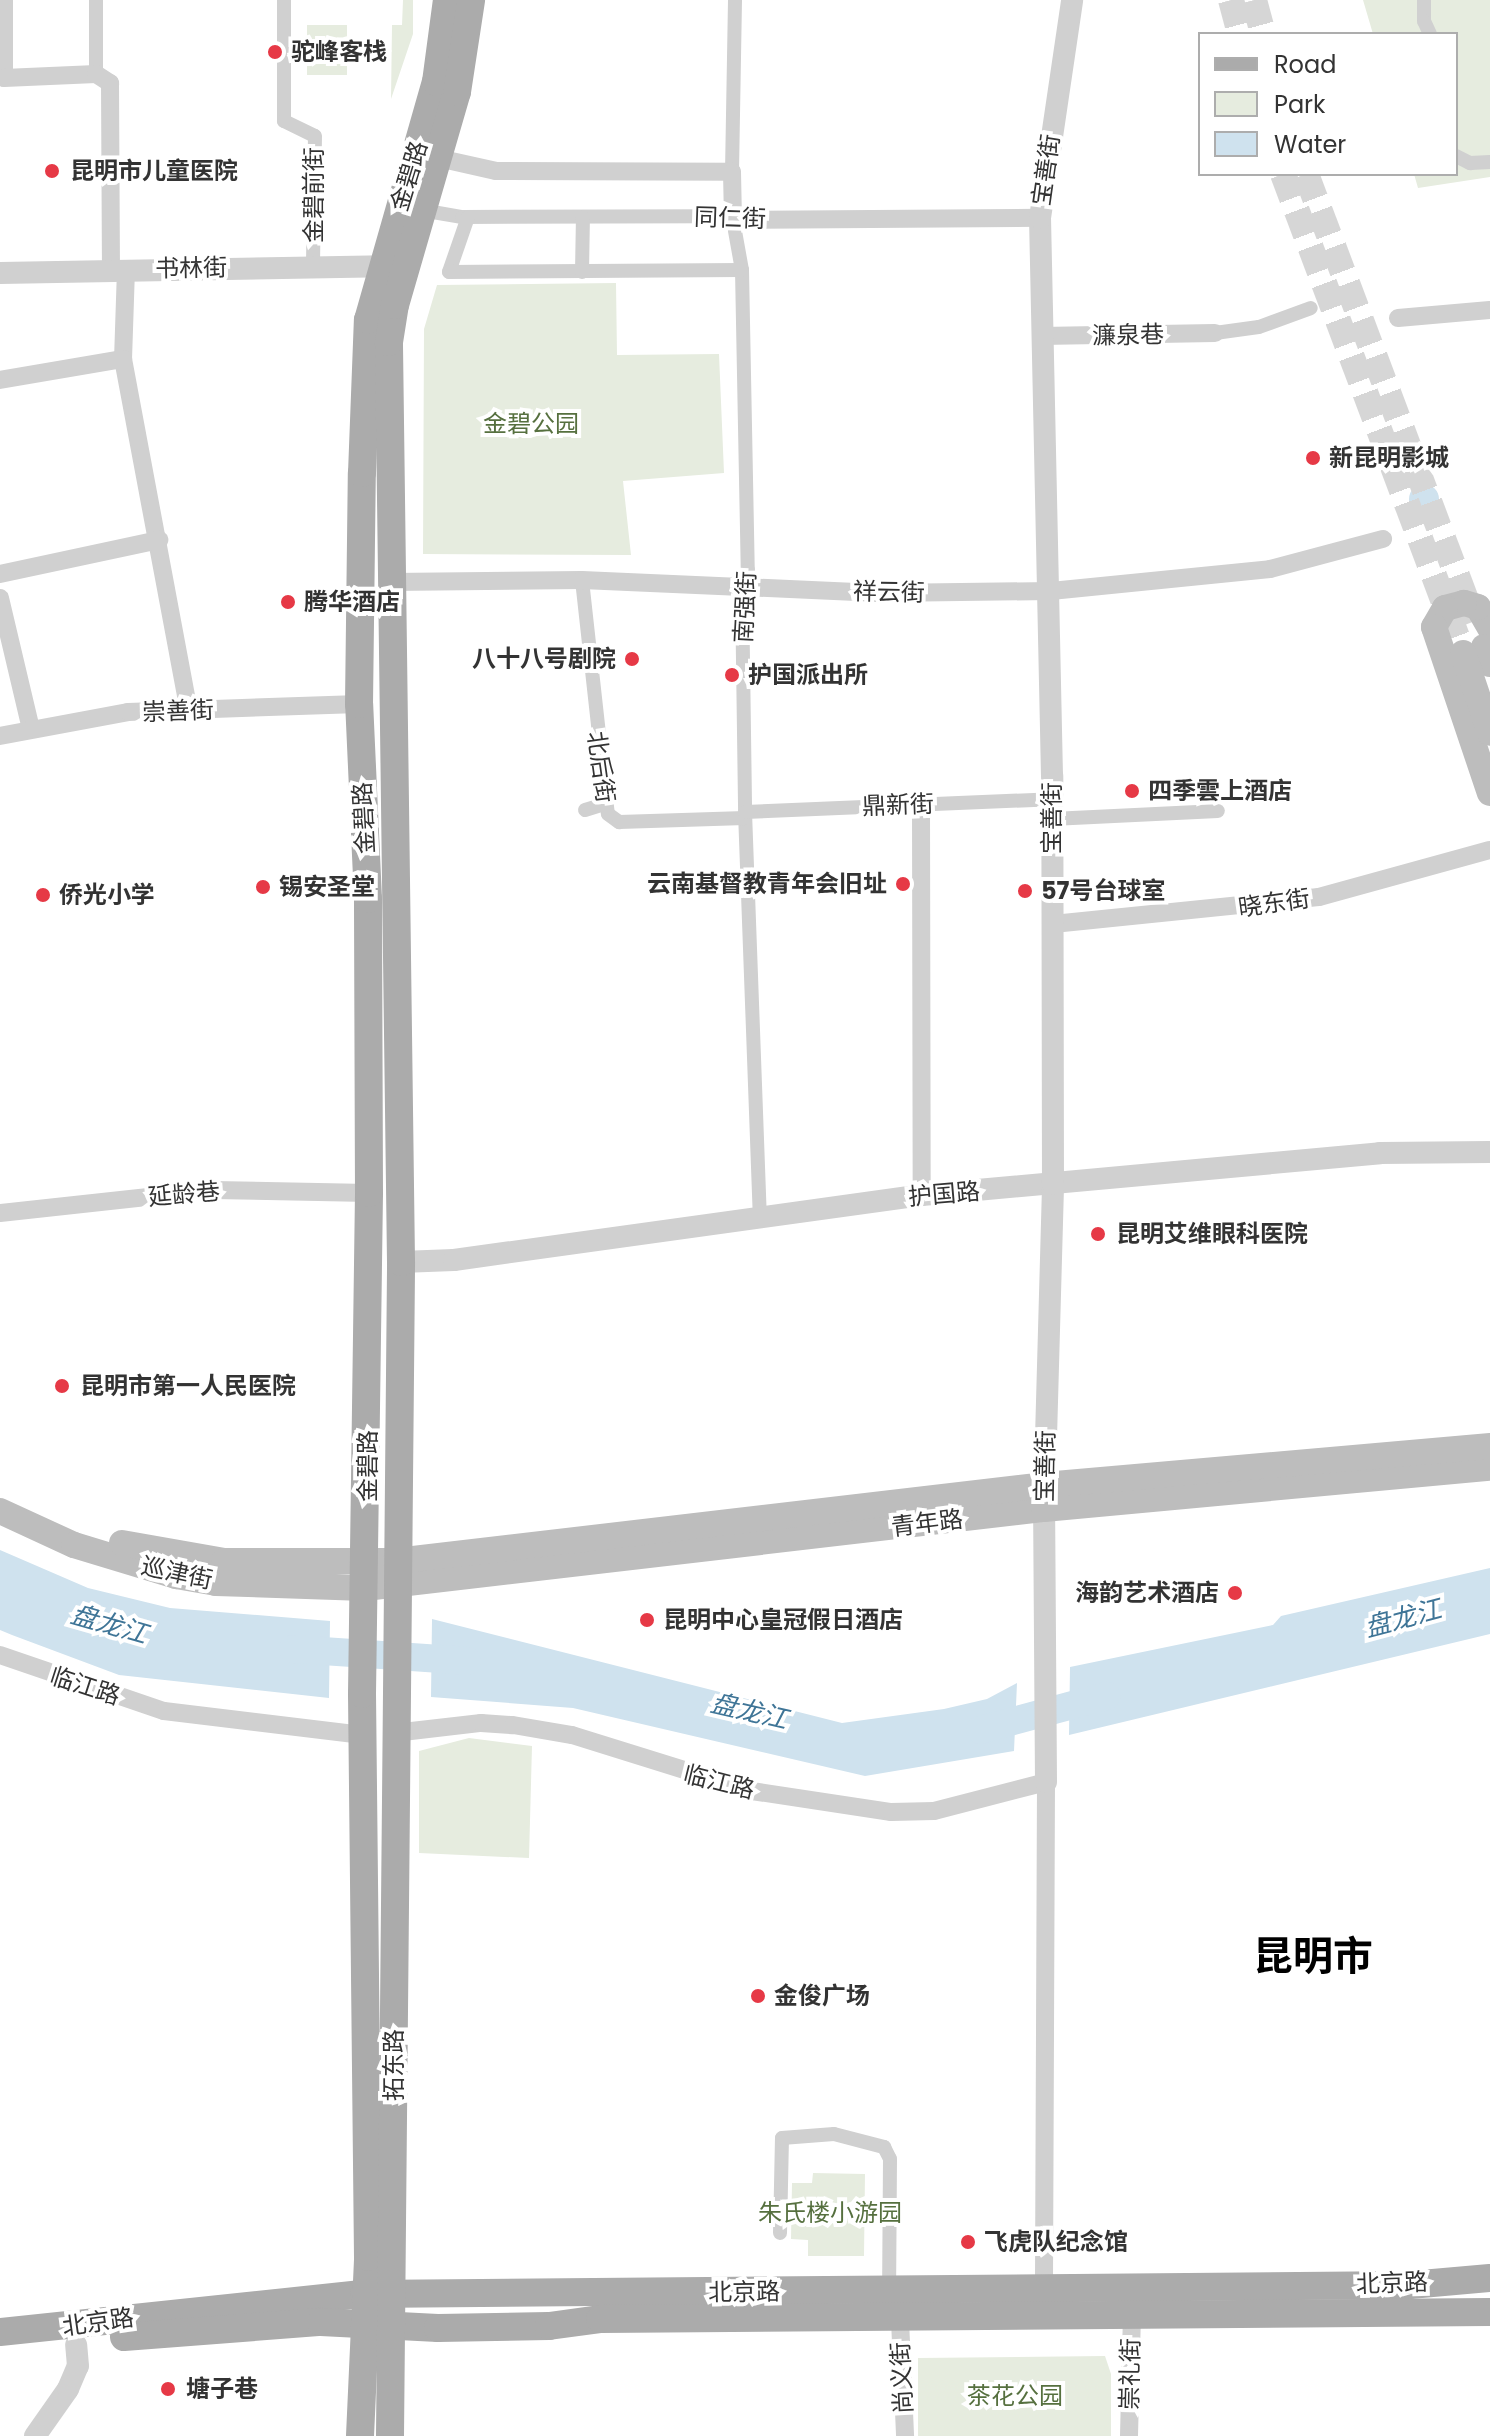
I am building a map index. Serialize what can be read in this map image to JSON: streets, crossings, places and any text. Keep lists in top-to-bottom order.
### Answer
{
  "streets": {
    "main road": [
      "金碧路",
      "青年路",
      "巡津街",
      "拓东路",
      "北京路"
    ],
    "street": [
      "宝善街",
      "金碧前街",
      "同仁街",
      "书林街",
      "濂泉巷",
      "祥云街",
      "南强街",
      "崇善街",
      "北后街",
      "鼎新街",
      "晓东街",
      "延龄巷",
      "护国路",
      "临江路",
      "崇礼街",
      "尚义街"
    ]
  },
  "crossings": [
    ["宝善街", "同仁街"],
    ["宝善街", "濂泉巷"],
    ["宝善街", "祥云街"],
    ["宝善街", "鼎新街"],
    ["宝善街", "晓东街"],
    ["宝善街", "护国路"],
    ["宝善街", "青年路"],
    ["宝善街", "临江路"],
    ["金碧路", "同仁街"],
    ["金碧路", "书林街"],
    ["金碧路", "祥云街"],
    ["金碧路", "崇善街"],
    ["金碧路", "延龄巷"],
    ["金碧路", "护国路"],
    ["金碧路", "青年路"],
    ["金碧路", "巡津街"],
    ["金碧路", "拓东路"],
    ["金碧前街", "书林街"],
    ["同仁街", "南强街"],
    ["祥云街", "南强街"],
    ["祥云街", "北后街"],
    ["南强街", "北后街"],
    ["南强街", "鼎新街"],
    ["南强街", "护国路"],
    ["北后街", "鼎新街"],
    ["青年路", "巡津街"],
    ["临江路", "拓东路"],
    ["拓东路", "北京路"],
    ["北京路", "崇礼街"],
    ["北京路", "尚义街"]
  ],
  "districts": ["昆明市"],
  "water": ["盘龙江"],
  "parks": ["金碧公园", "朱氏楼小游园", "茶花公园"],
  "places": [
    "驼峰客栈",
    "昆明市儿童医院",
    "新昆明影城",
    "腾华酒店",
    "八十八号剧院",
    "护国派出所",
    "四季雲上酒店",
    "云南基督教青年会旧址",
    "锡安圣堂",
    "57号台球室",
    "侨光小学",
    "昆明艾维眼科医院",
    "昆明市第一人民医院",
    "海韵艺术酒店",
    "昆明中心皇冠假日酒店",
    "金俊广场",
    "飞虎队纪念馆",
    "塘子巷"
  ],
  "legend": ["Road", "Park", "Water"]
}
